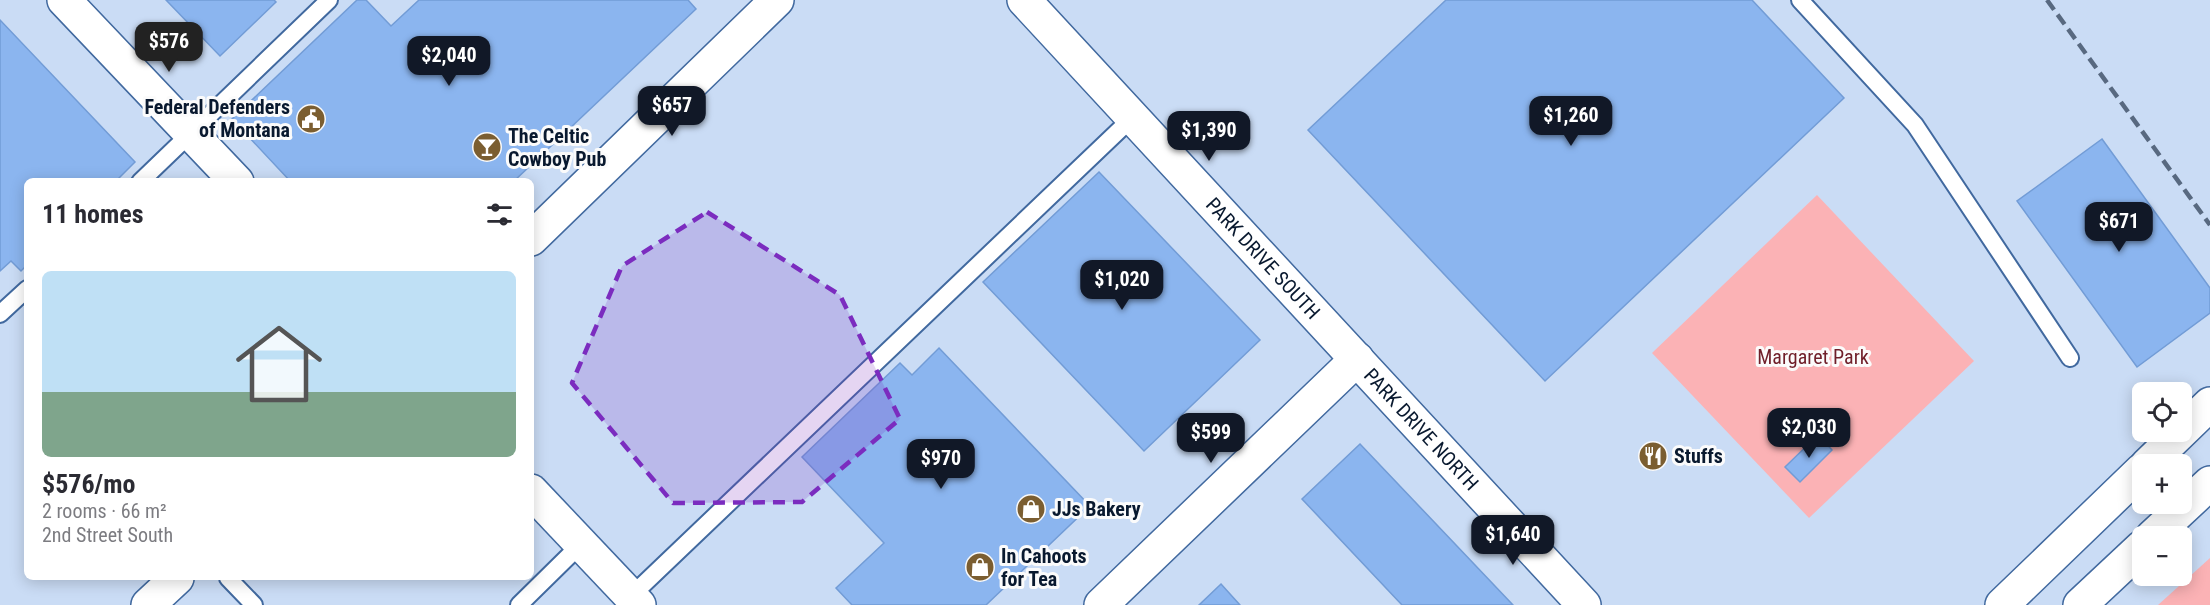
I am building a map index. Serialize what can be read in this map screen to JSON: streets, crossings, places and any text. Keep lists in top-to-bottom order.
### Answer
{
  "streets": {
    "street": ["PARK DRIVE SOUTH", "PARK DRIVE NORTH"]
  },
  "crossings": [
    ["PARK DRIVE SOUTH", "PARK DRIVE NORTH"]
  ],
  "parks": ["Margaret Park"],
  "places": {
    "public building": ["Federal Defenders of Montana"],
    "bar": ["The Celtic Cowboy Pub"],
    "restaurant": ["Stuffs"],
    "shop": ["JJs Bakery", "In Cahoots for Tea"]
  },
  "page": {
    "price": [
      "$576",
      "$2,040",
      "$657",
      "$1,260",
      "$1,390",
      "$671",
      "$1,020",
      "$2,030",
      "$599",
      "$970",
      "$1,640"
    ],
    "heading": "11 homes",
    "list": [
      {
        "name": "$576/mo",
        "note": "2 rooms · 66 m² · 2nd Street South"
      }
    ],
    "map_buttons": ["+", "−"]
  }
}
